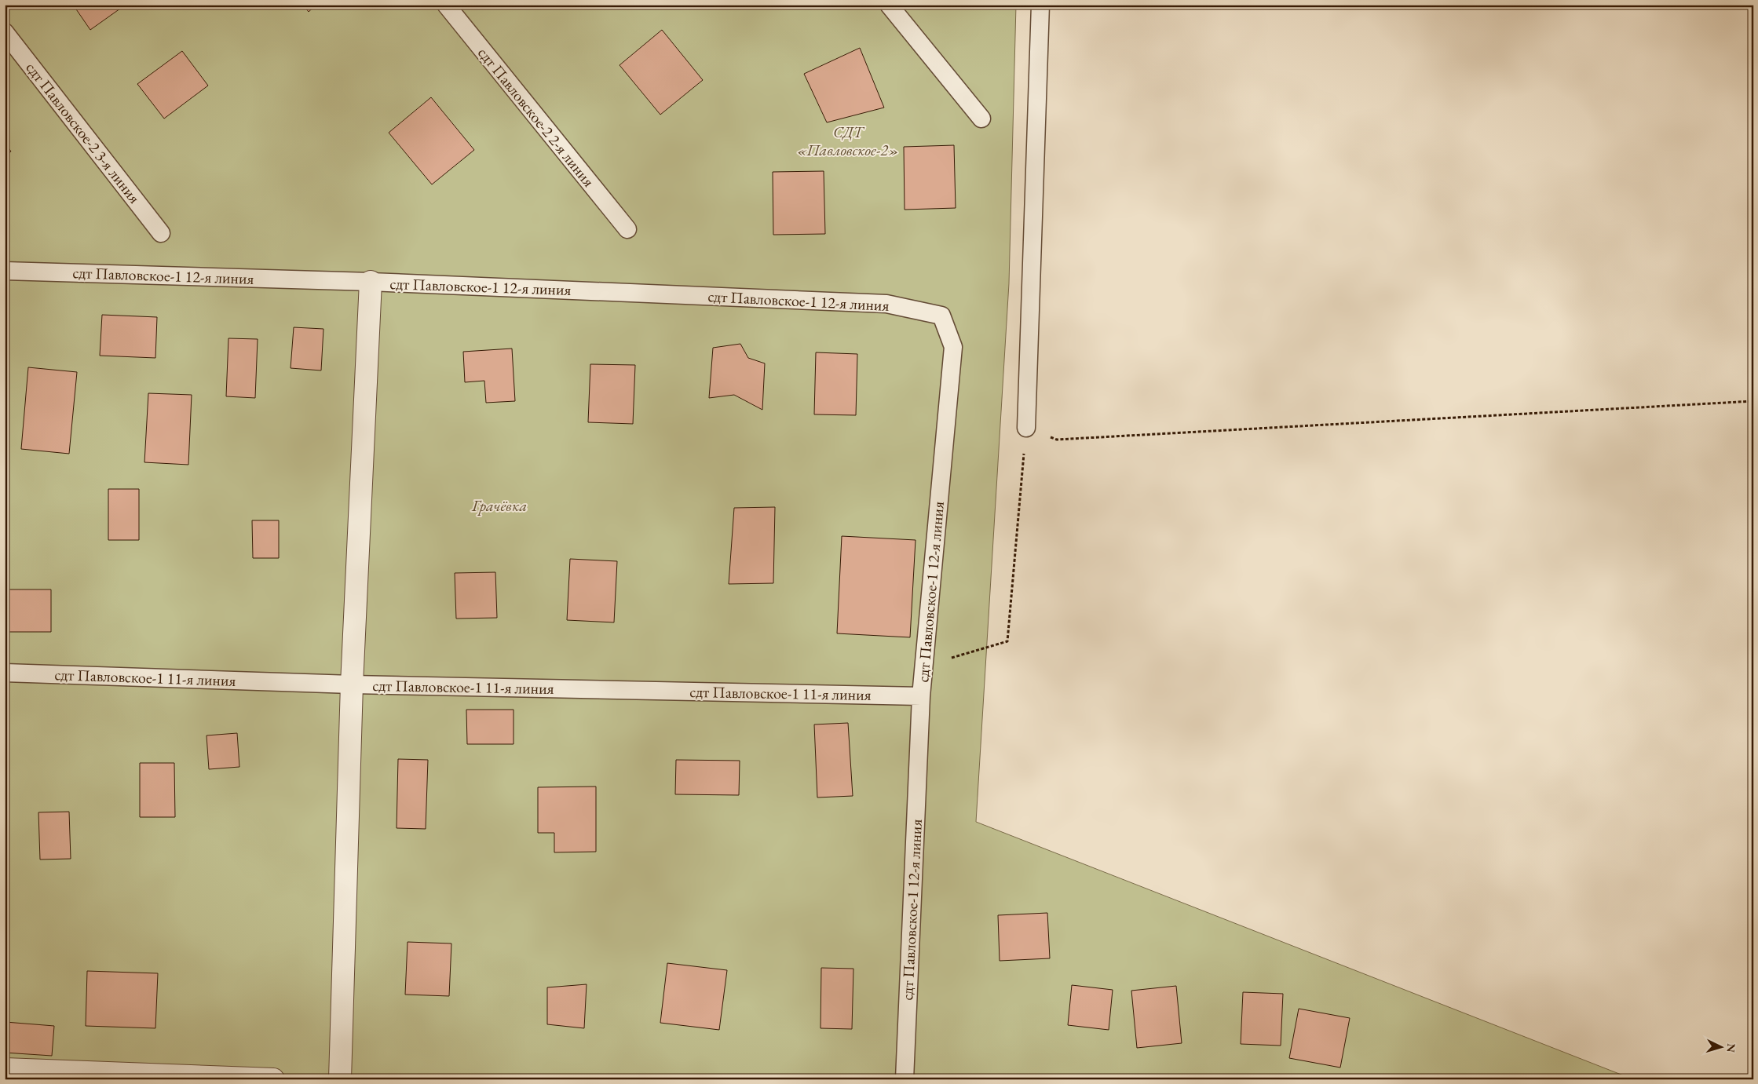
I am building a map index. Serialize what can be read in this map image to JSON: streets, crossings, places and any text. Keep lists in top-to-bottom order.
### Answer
{
  "streets": {
    "lane": [
      "сдт Павловское-2 2-я линия",
      "сдт Павловское-2 3-я линия",
      "сдт Павловское-1 12-я линия",
      "сдт Павловское-1 11-я линия"
    ]
  },
  "crossings": [
    ["сдт Павловское-1 12-я линия", "сдт Павловское-1 11-я линия"]
  ],
  "parks": ["СДТ «Павловское-2»", "Грачёвка"],
  "north": "right"
}
